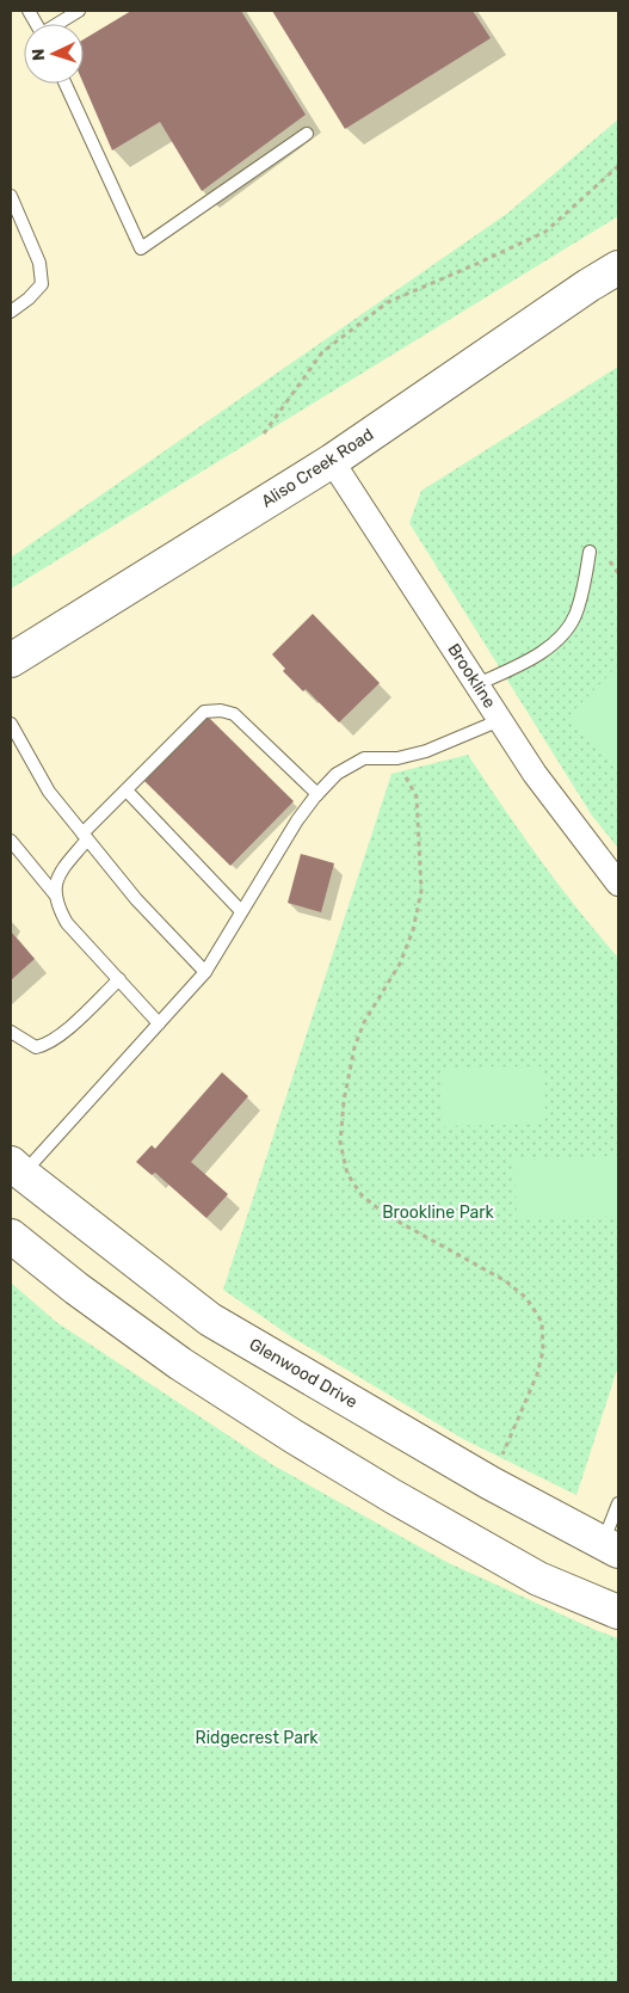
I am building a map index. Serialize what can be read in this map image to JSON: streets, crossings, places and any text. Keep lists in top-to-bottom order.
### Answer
{
  "streets": {
    "main road": ["Aliso Creek Road", "Glenwood Drive"],
    "street": ["Brookline"]
  },
  "crossings": [
    ["Aliso Creek Road", "Brookline"]
  ],
  "parks": ["Brookline Park", "Ridgecrest Park"],
  "north": "left"
}
